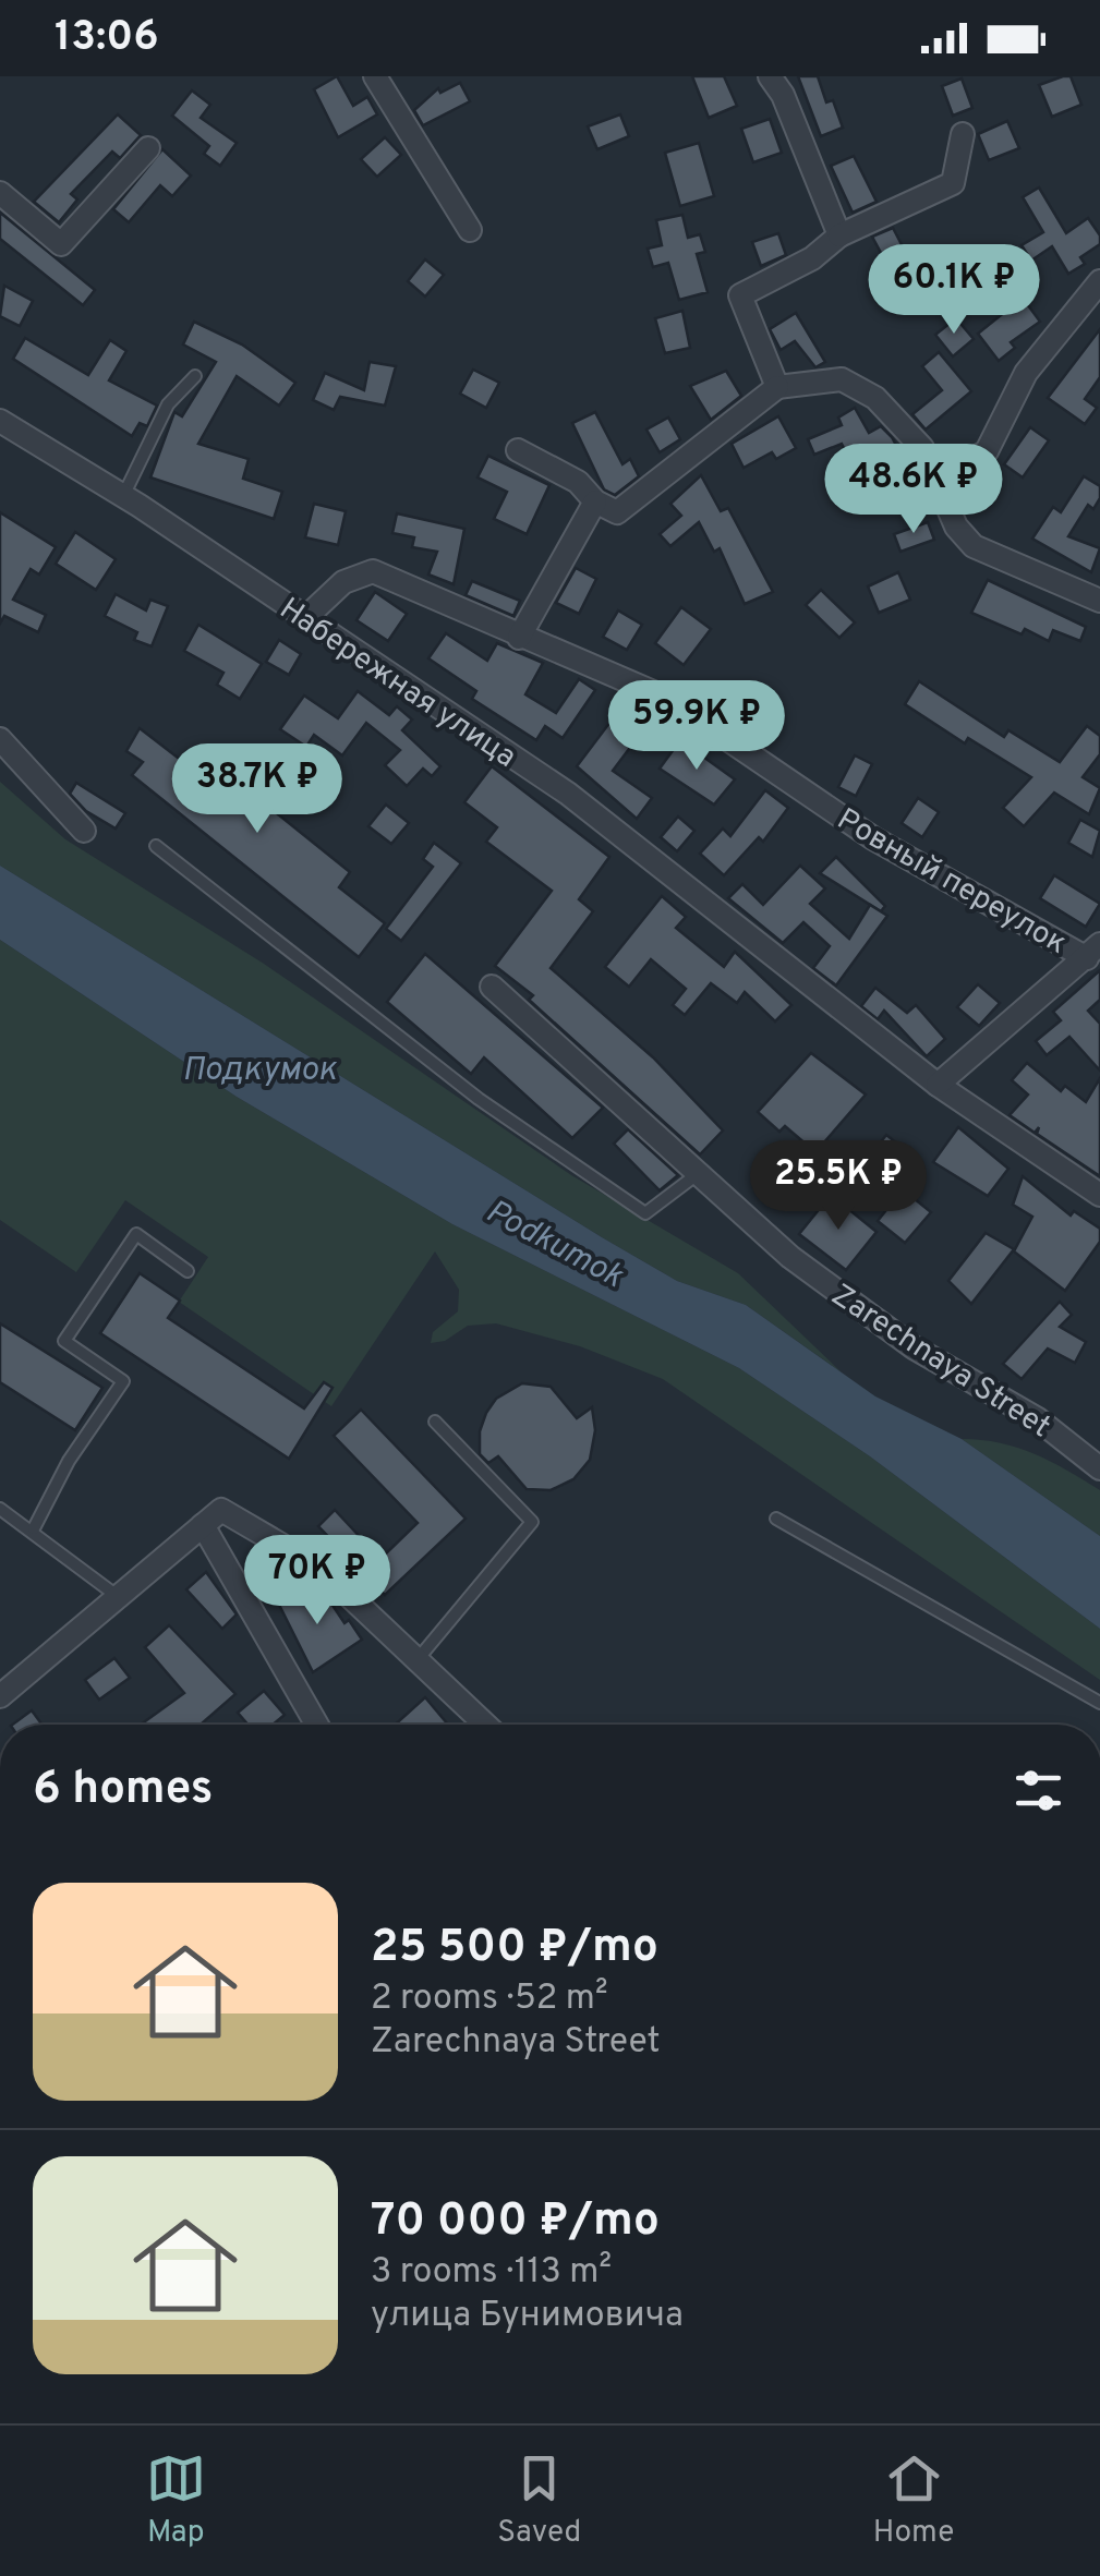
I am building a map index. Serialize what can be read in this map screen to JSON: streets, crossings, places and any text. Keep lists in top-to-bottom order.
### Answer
{
  "streets": {
    "street": ["Набережная улица", "Ровный переулок", "Zarechnaya Street"]
  },
  "crossings": [
    ["Набережная улица", "Ровный переулок"]
  ],
  "water": ["Подкумок", "Podkumok"],
  "page": {
    "status": "13:06",
    "price": [
      "60.1K ₽",
      "48.6K ₽",
      "59.9K ₽",
      "38.7K ₽",
      "25.5K ₽",
      "70K ₽"
    ],
    "heading": "6 homes",
    "list": [
      {
        "name": "25 500 ₽/mo",
        "note": "2 rooms · 52 m² · Zarechnaya Street"
      },
      {
        "name": "70 000 ₽/mo",
        "note": "3 rooms · 113 m² · улица Бунимовича"
      }
    ],
    "tabs": ["Map", "Saved", "Home"]
  }
}
